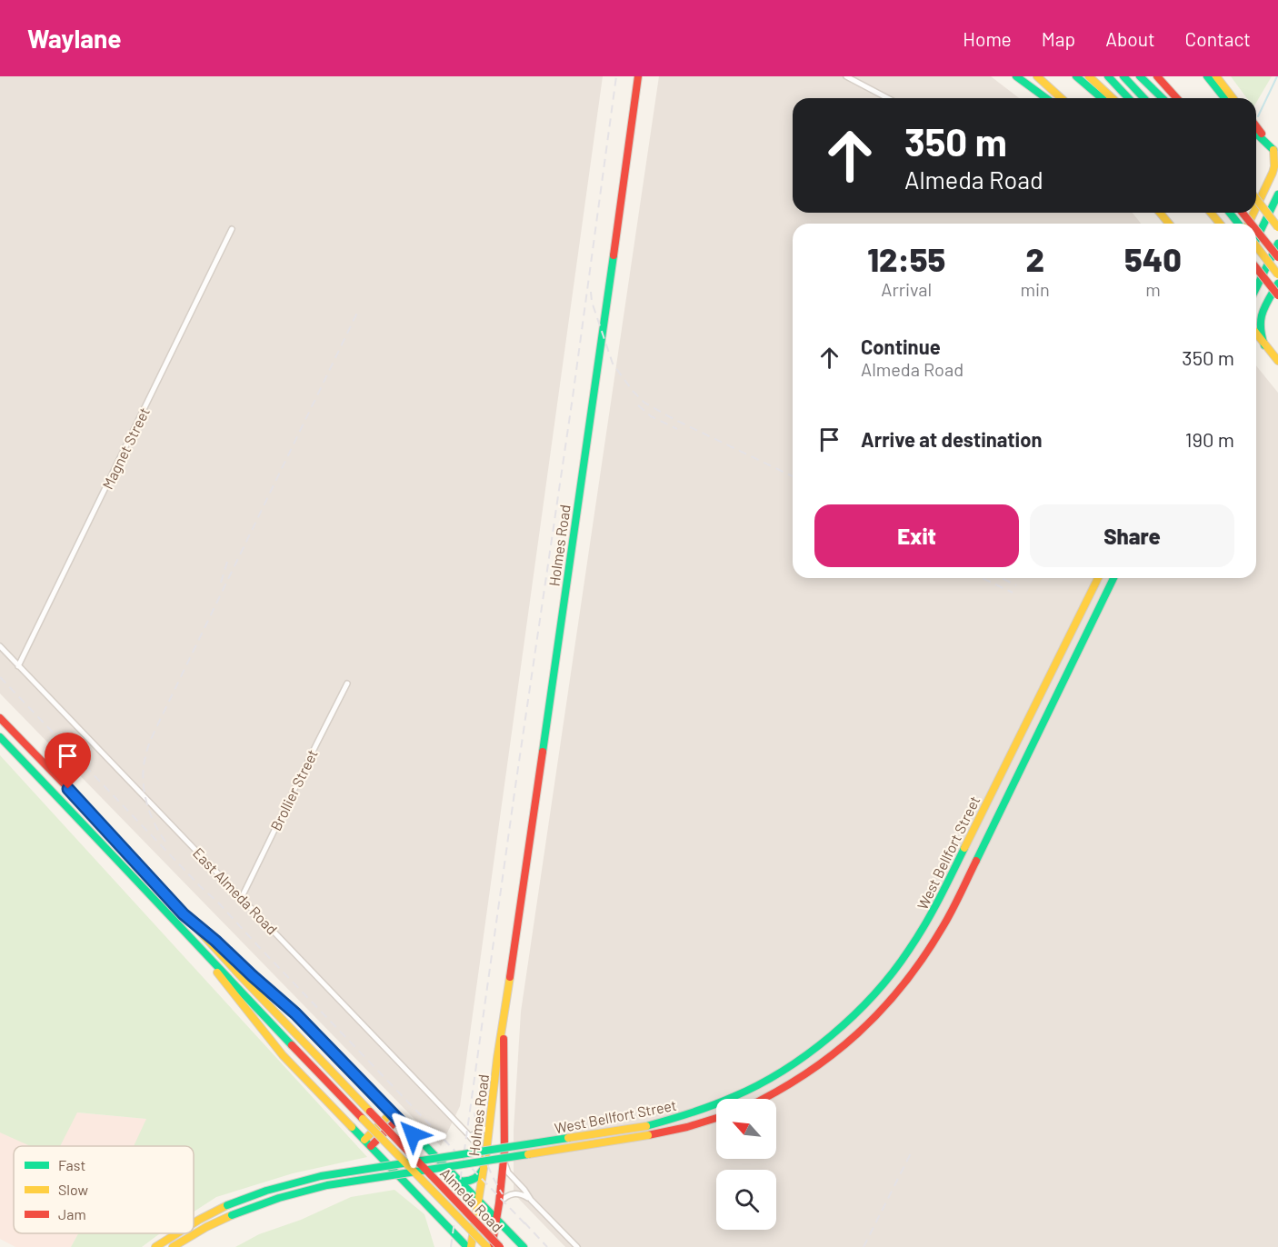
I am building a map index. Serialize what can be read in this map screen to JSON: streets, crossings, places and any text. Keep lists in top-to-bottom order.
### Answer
{
  "streets": {
    "main road": ["Holmes Road", "West Bellfort Street", "Almeda Road"],
    "street": ["Magnet Street", "Brollier Street", "East Almeda Road"]
  },
  "crossings": [
    ["Magnet Street", "East Almeda Road"],
    ["Holmes Road", "East Almeda Road"],
    ["Brollier Street", "East Almeda Road"]
  ],
  "legend": ["Fast", "Slow", "Jam"],
  "north": "top left",
  "page": {
    "header": "Waylane",
    "nav": [
      "Home",
      "Map",
      "About",
      "Contact"
    ],
    "turn": ["350 m", "Almeda Road"],
    "eta": [
      "12:55",
      "Arrival",
      "2",
      "min",
      "540",
      "m"
    ],
    "list": [
      {
        "name": "Continue",
        "note": "Almeda Road",
        "value": "350 m"
      },
      {
        "name": "Arrive at destination",
        "value": "190 m"
      }
    ],
    "buttons": ["Exit", "Share"]
  }
}
